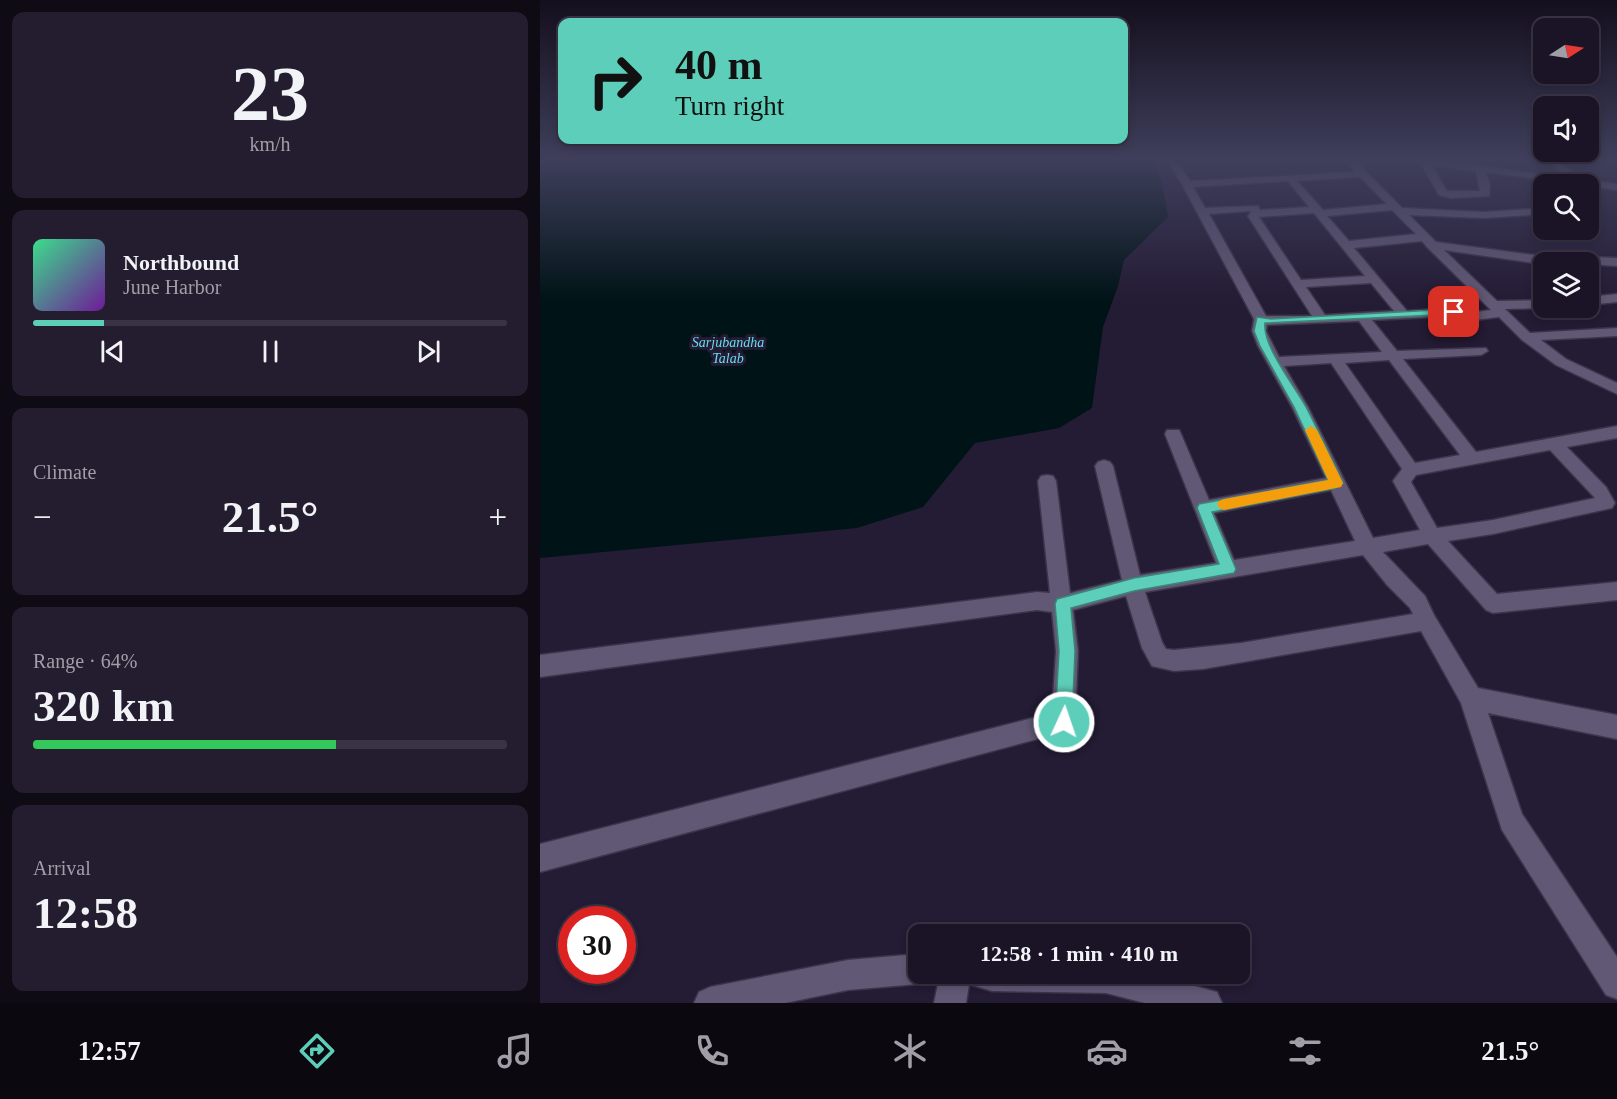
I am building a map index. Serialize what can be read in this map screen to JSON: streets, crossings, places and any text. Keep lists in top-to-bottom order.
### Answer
{
  "water": ["Sarjubandha Talab"],
  "north": "right",
  "page": {
    "tile": [
      ["23", "km/h"],
      "Climate",
      ["Range · 64%", "320 km"],
      ["Arrival", "12:58"]
    ],
    "turn": ["40 m", "Turn right"],
    "song": ["Northbound", "June Harbor"],
    "heat": ["−", "21.5°", "+"],
    "limit": "30",
    "trip": "12:58 · 1 min · 410 m",
    "tabs": ["12:57", "21.5°"]
  }
}
